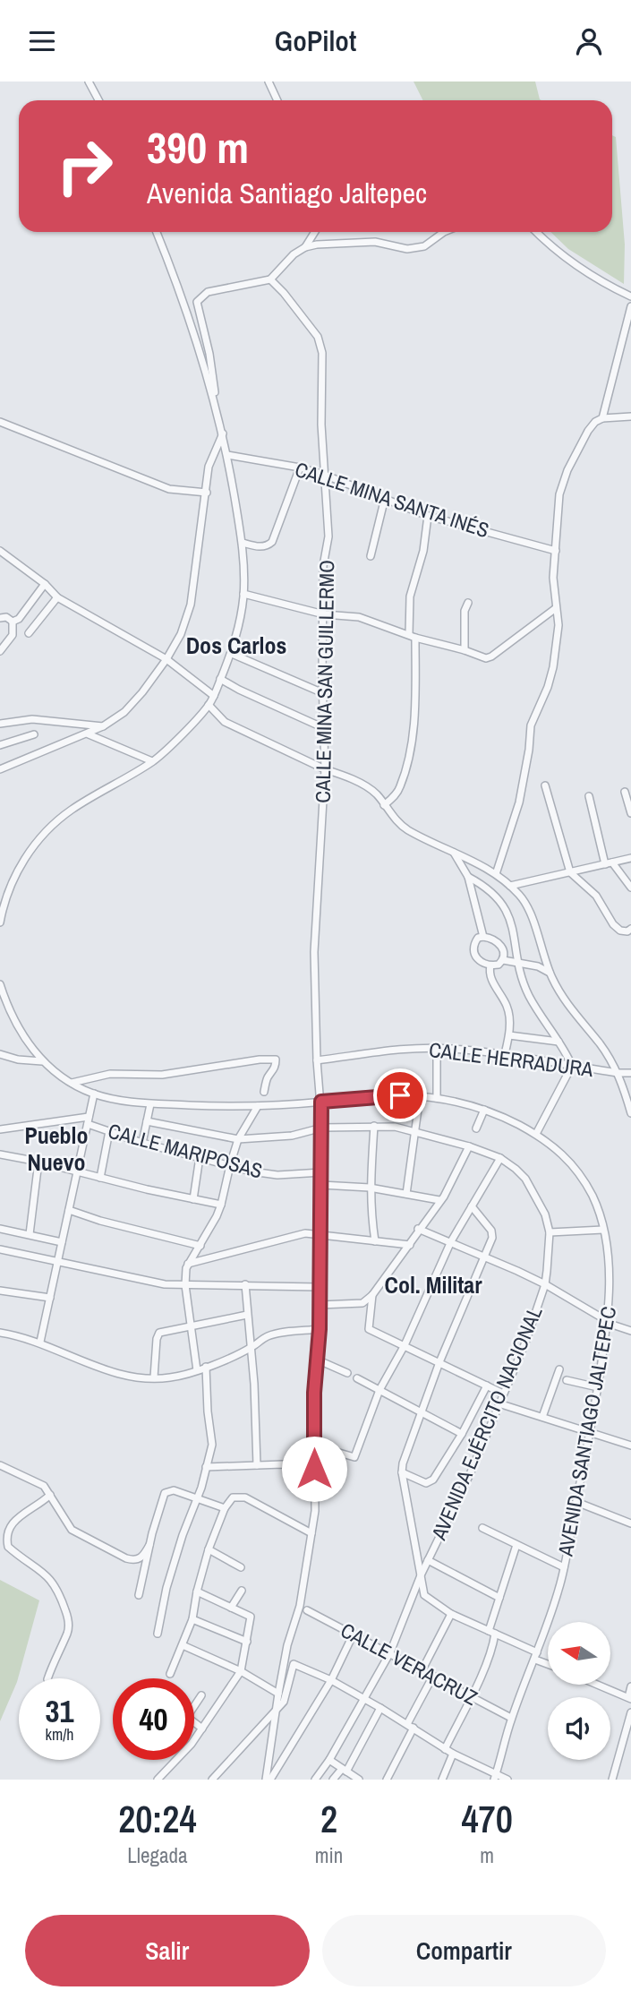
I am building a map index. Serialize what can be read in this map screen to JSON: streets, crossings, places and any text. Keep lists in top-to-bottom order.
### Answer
{
  "streets": {
    "street": [
      "CALLE MINA SANTA INÉS",
      "CALLE MINA SAN GUILLERMO",
      "CALLE HERRADURA",
      "CALLE MARIPOSAS",
      "AVENIDA EJÉRCITO NACIONAL",
      "AVENIDA SANTIAGO JALTEPEC",
      "CALLE VERACRUZ"
    ]
  },
  "crossings": [
    ["CALLE MINA SANTA INÉS", "CALLE MINA SAN GUILLERMO"],
    ["CALLE MINA SAN GUILLERMO", "CALLE HERRADURA"],
    ["CALLE MINA SAN GUILLERMO", "CALLE MARIPOSAS"],
    ["CALLE MINA SAN GUILLERMO", "AVENIDA EJÉRCITO NACIONAL"],
    ["CALLE MINA SAN GUILLERMO", "AVENIDA SANTIAGO JALTEPEC"],
    ["AVENIDA EJÉRCITO NACIONAL", "CALLE VERACRUZ"],
    ["AVENIDA SANTIAGO JALTEPEC", "CALLE VERACRUZ"]
  ],
  "districts": ["Dos Carlos", "Pueblo Nuevo", "Col. Militar"],
  "north": "left",
  "page": {
    "header": "GoPilot",
    "turn": ["390 m", "Avenida Santiago Jaltepec"],
    "speed": "31 km/h",
    "limit": "40",
    "eta": [
      "20:24",
      "Llegada",
      "2",
      "min",
      "470",
      "m"
    ],
    "buttons": ["Salir", "Compartir"]
  }
}
